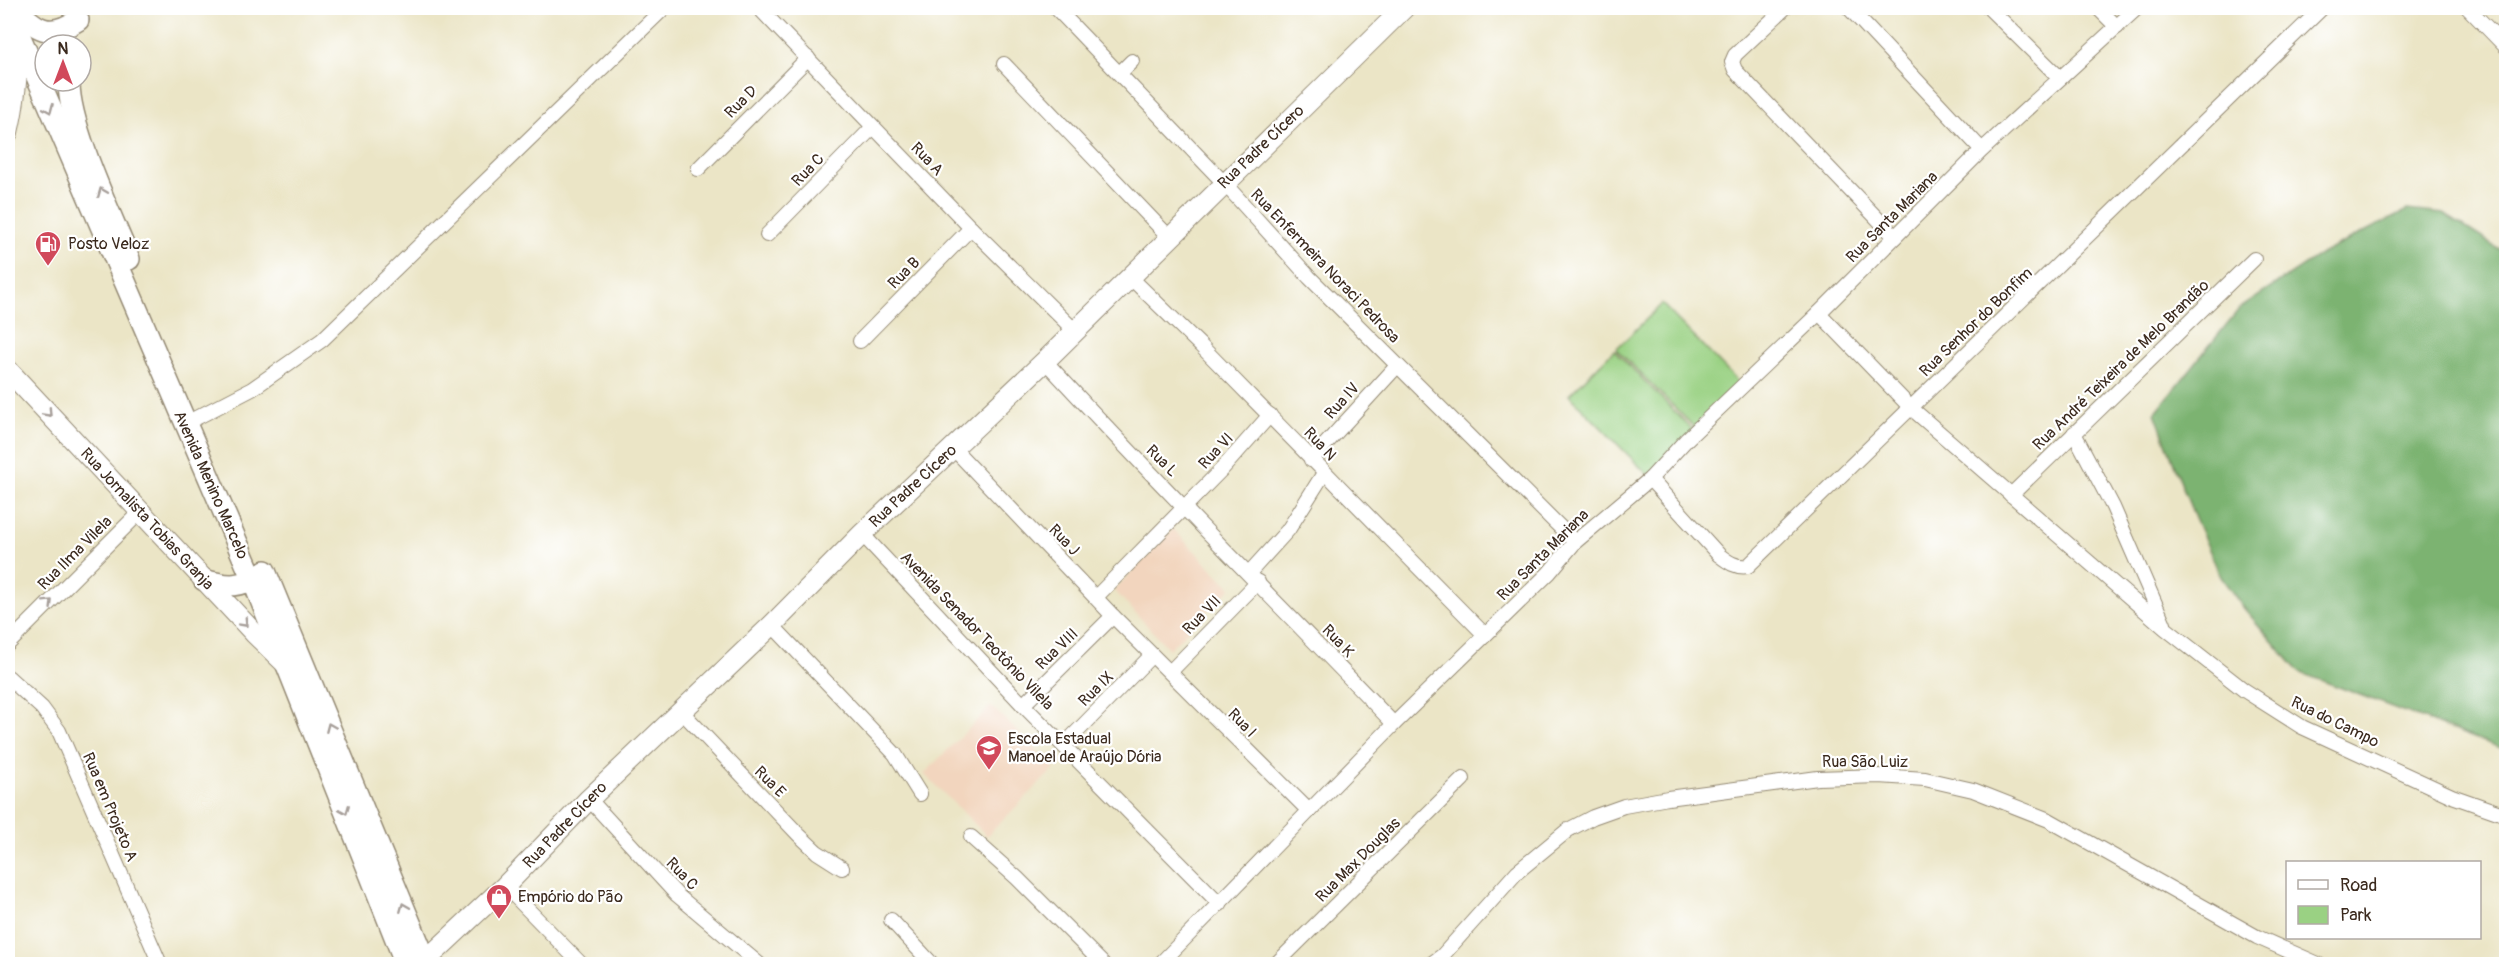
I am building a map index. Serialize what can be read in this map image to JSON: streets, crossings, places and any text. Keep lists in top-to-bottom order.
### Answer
{
  "streets": {
    "main road": ["Avenida Menino Marcelo"],
    "street": [
      "Rua D",
      "Rua Padre Cícero",
      "Rua A",
      "Rua C",
      "Rua Santa Mariana",
      "Rua Enfermeira Noraci Pedrosa",
      "Rua B",
      "Rua Senhor do Bonfim",
      "Rua André Teixeira de Melo Brandão",
      "Rua IV",
      "Rua N",
      "Rua VI",
      "Rua L",
      "Rua Jornalista Tobias Granja",
      "Rua J",
      "Rua Ilma Vilela",
      "Rua VII",
      "Avenida Senador Teotônio Vilela",
      "Rua K",
      "Rua VIII",
      "Rua IX",
      "Rua do Campo",
      "Rua I",
      "Rua São Luiz",
      "Rua E",
      "Rua em Projeto A",
      "Rua Max Douglas"
    ]
  },
  "crossings": [
    ["Rua D", "Rua A"],
    ["Rua Padre Cícero", "Rua A"],
    ["Rua Padre Cícero", "Rua C"],
    ["Rua Padre Cícero", "Rua Enfermeira Noraci Pedrosa"],
    ["Rua Padre Cícero", "Rua N"],
    ["Rua Padre Cícero", "Rua L"],
    ["Rua Padre Cícero", "Avenida Menino Marcelo"],
    ["Rua Padre Cícero", "Rua J"],
    ["Rua Padre Cícero", "Avenida Senador Teotônio Vilela"],
    ["Rua Padre Cícero", "Rua E"],
    ["Rua A", "Rua C"],
    ["Rua A", "Rua B"],
    ["Rua Santa Mariana", "Rua Enfermeira Noraci Pedrosa"],
    ["Rua Santa Mariana", "Rua Senhor do Bonfim"],
    ["Rua Santa Mariana", "Rua N"],
    ["Rua Santa Mariana", "Avenida Senador Teotônio Vilela"],
    ["Rua Santa Mariana", "Rua K"],
    ["Rua Santa Mariana", "Rua do Campo"],
    ["Rua Santa Mariana", "Rua I"],
    ["Rua Enfermeira Noraci Pedrosa", "Rua IV"],
    ["Rua Senhor do Bonfim", "Rua do Campo"],
    ["Rua André Teixeira de Melo Brandão", "Rua do Campo"],
    ["Rua IV", "Rua N"],
    ["Rua N", "Rua VI"],
    ["Rua N", "Rua VII"],
    ["Rua VI", "Rua L"],
    ["Rua L", "Rua VII"],
    ["Rua L", "Rua K"],
    ["Avenida Menino Marcelo", "Rua Jornalista Tobias Granja"],
    ["Rua Jornalista Tobias Granja", "Rua Ilma Vilela"],
    ["Rua J", "Rua VIII"],
    ["Rua J", "Rua IX"],
    ["Rua J", "Rua I"],
    ["Rua VII", "Rua K"],
    ["Rua VII", "Rua I"],
    ["Avenida Senador Teotônio Vilela", "Rua VIII"],
    ["Avenida Senador Teotônio Vilela", "Rua IX"],
    ["Rua IX", "Rua I"]
  ],
  "one_way": ["Rua Jornalista Tobias Granja", "Rua Ilma Vilela"],
  "places": {
    "fuel station": ["Posto Veloz"],
    "school or university": ["Escola Estadual Manoel de Araújo Dória"],
    "shop": ["Empório do Pão"]
  },
  "legend": ["Road", "Park"],
  "north": "top"
}
